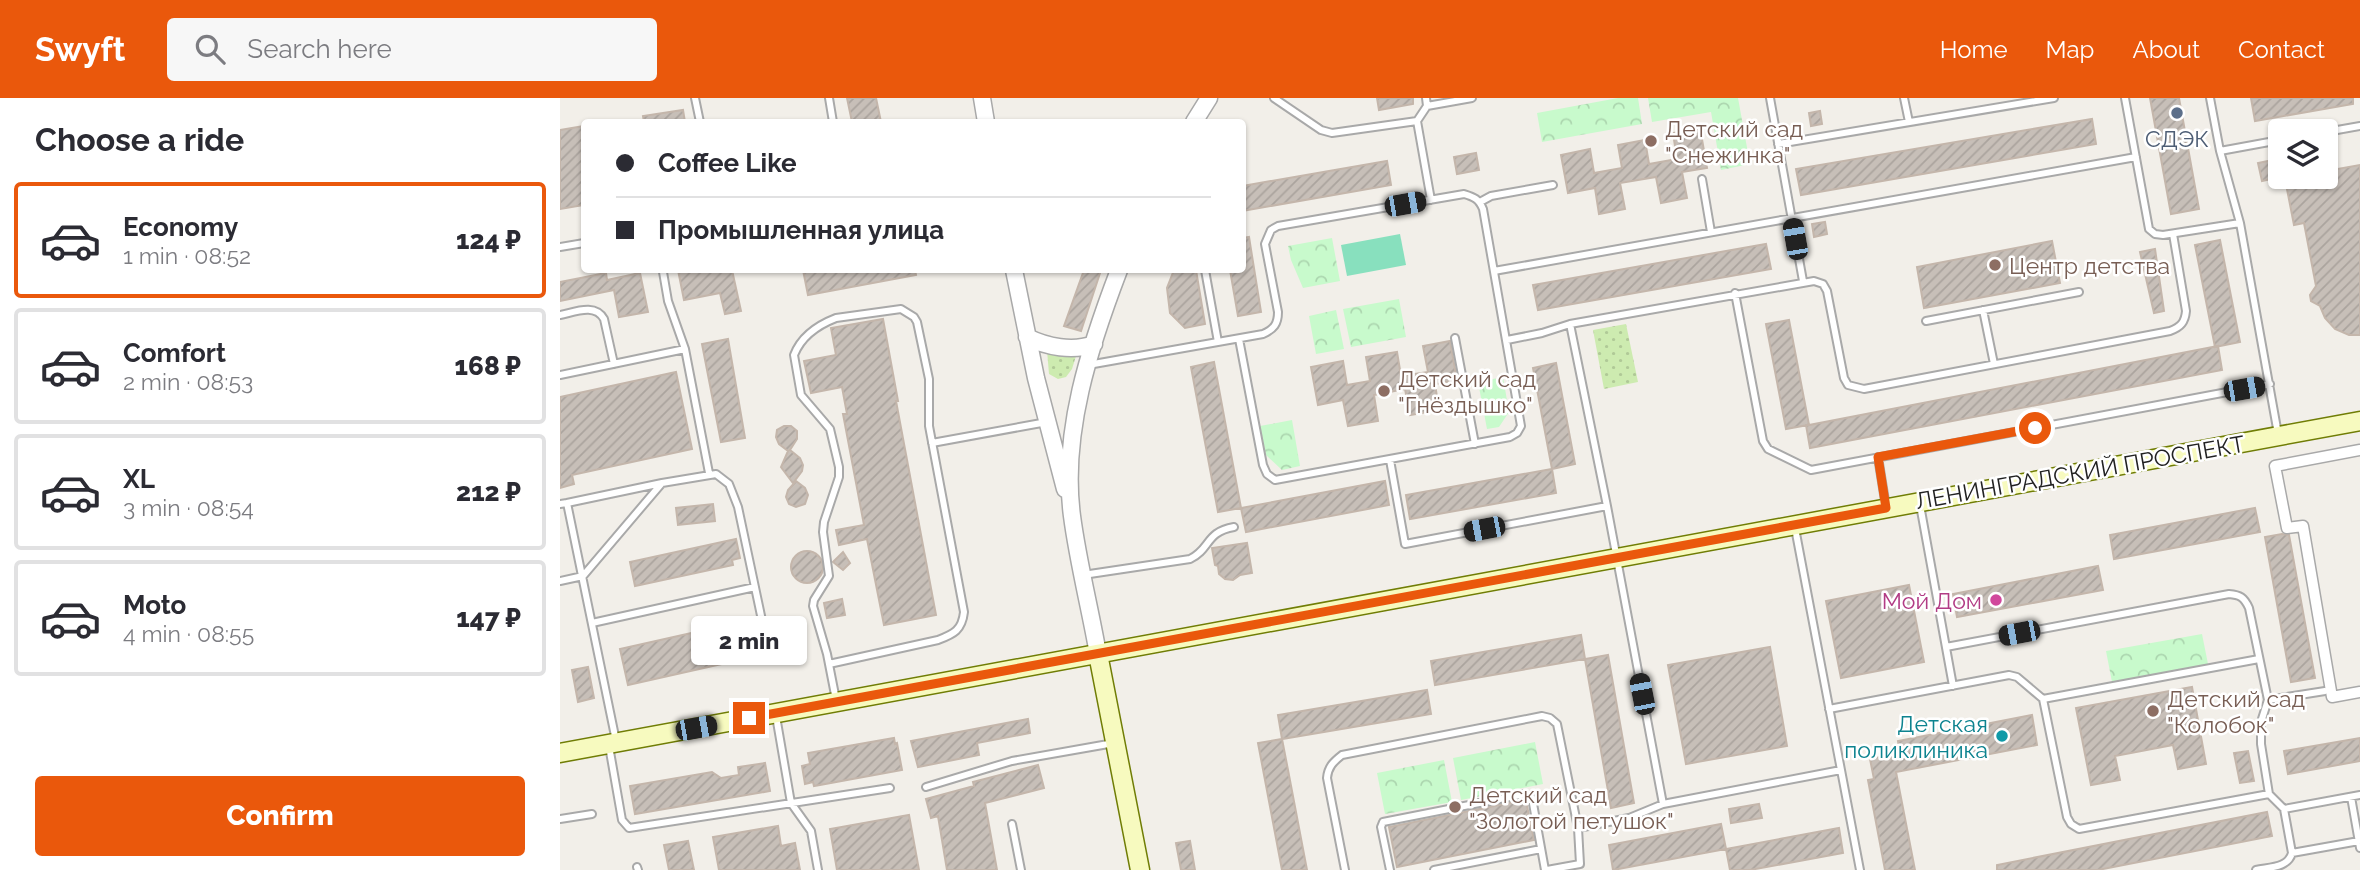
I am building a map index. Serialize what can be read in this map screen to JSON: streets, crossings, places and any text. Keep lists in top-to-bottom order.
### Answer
{
  "streets": {
    "main road": ["ЛЕНИНГРАДСКИЙ ПРОСПЕКТ"]
  },
  "places": [
    "СДЭК",
    "Детский сад \"Снежинка\"",
    "Центр детства",
    "Детский сад \"Гнёздышко\"",
    "Мой Дом",
    "Детский сад \"Колобок\"",
    "Детская поликлиника",
    "Детский сад \"Золотой петушок\""
  ],
  "page": {
    "header": "Swyft",
    "search": "Search here",
    "nav": [
      "Home",
      "Map",
      "About",
      "Contact"
    ],
    "heading": "Choose a ride",
    "banner": ["Coffee Like", "Промышленная улица"],
    "list": [
      {
        "name": "Economy",
        "note": "1 min · 08:52",
        "value": "124 ₽"
      },
      {
        "name": "Comfort",
        "note": "2 min · 08:53",
        "value": "168 ₽"
      },
      {
        "name": "XL",
        "note": "3 min · 08:54",
        "value": "212 ₽"
      },
      {
        "name": "Moto",
        "note": "4 min · 08:55",
        "value": "147 ₽"
      }
    ],
    "bubble": "2 min",
    "buttons": "Confirm"
  }
}
